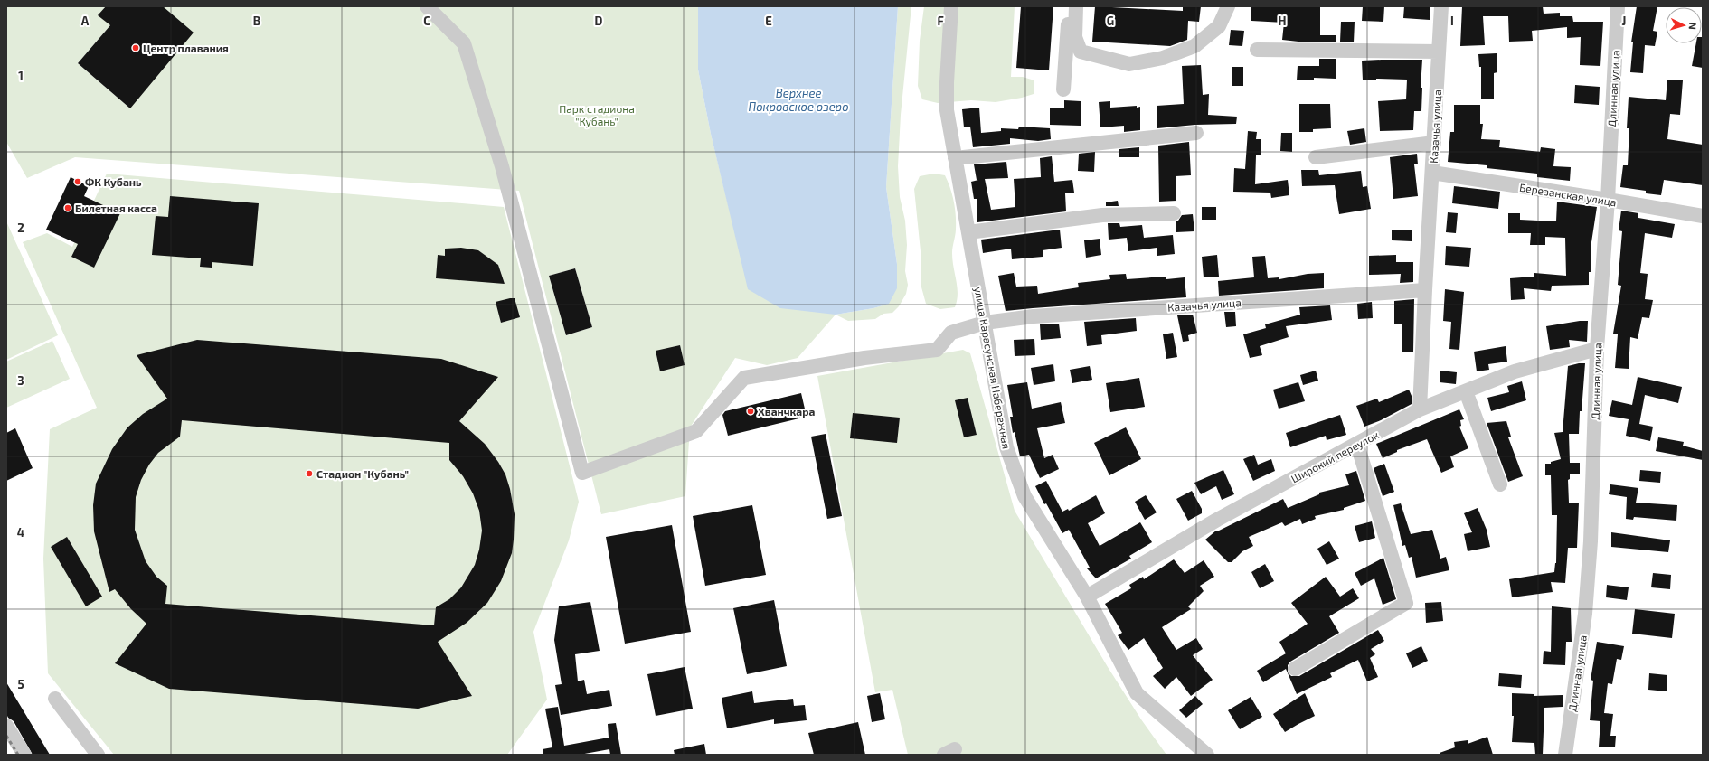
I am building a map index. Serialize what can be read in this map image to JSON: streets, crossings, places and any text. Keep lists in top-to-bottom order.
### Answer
{
  "streets": {
    "street": [
      "Длинная улица",
      "Казачья улица",
      "Березанская улица",
      "улица Карасунская Набережная",
      "Широкий переулок"
    ]
  },
  "crossings": [
    ["Длинная улица", "Березанская улица"],
    ["Длинная улица", "Широкий переулок"],
    ["Казачья улица", "Березанская улица"],
    ["Казачья улица", "улица Карасунская Набережная"],
    ["Казачья улица", "Широкий переулок"],
    ["улица Карасунская Набережная", "Широкий переулок"]
  ],
  "water": ["Верхнее Покровское озеро"],
  "parks": ["Парк стадиона \"Кубань\""],
  "places": [
    "Центр плавания",
    "ФК Кубань",
    "Билетная касса",
    "Хванчкара",
    "Стадион \"Кубань\""
  ],
  "north": "right",
  "grid": {
    "columns": [
      "A",
      "B",
      "C",
      "D",
      "E",
      "F",
      "G",
      "H",
      "I",
      "J"
    ],
    "rows": [
      "1",
      "2",
      "3",
      "4",
      "5"
    ]
  }
}
